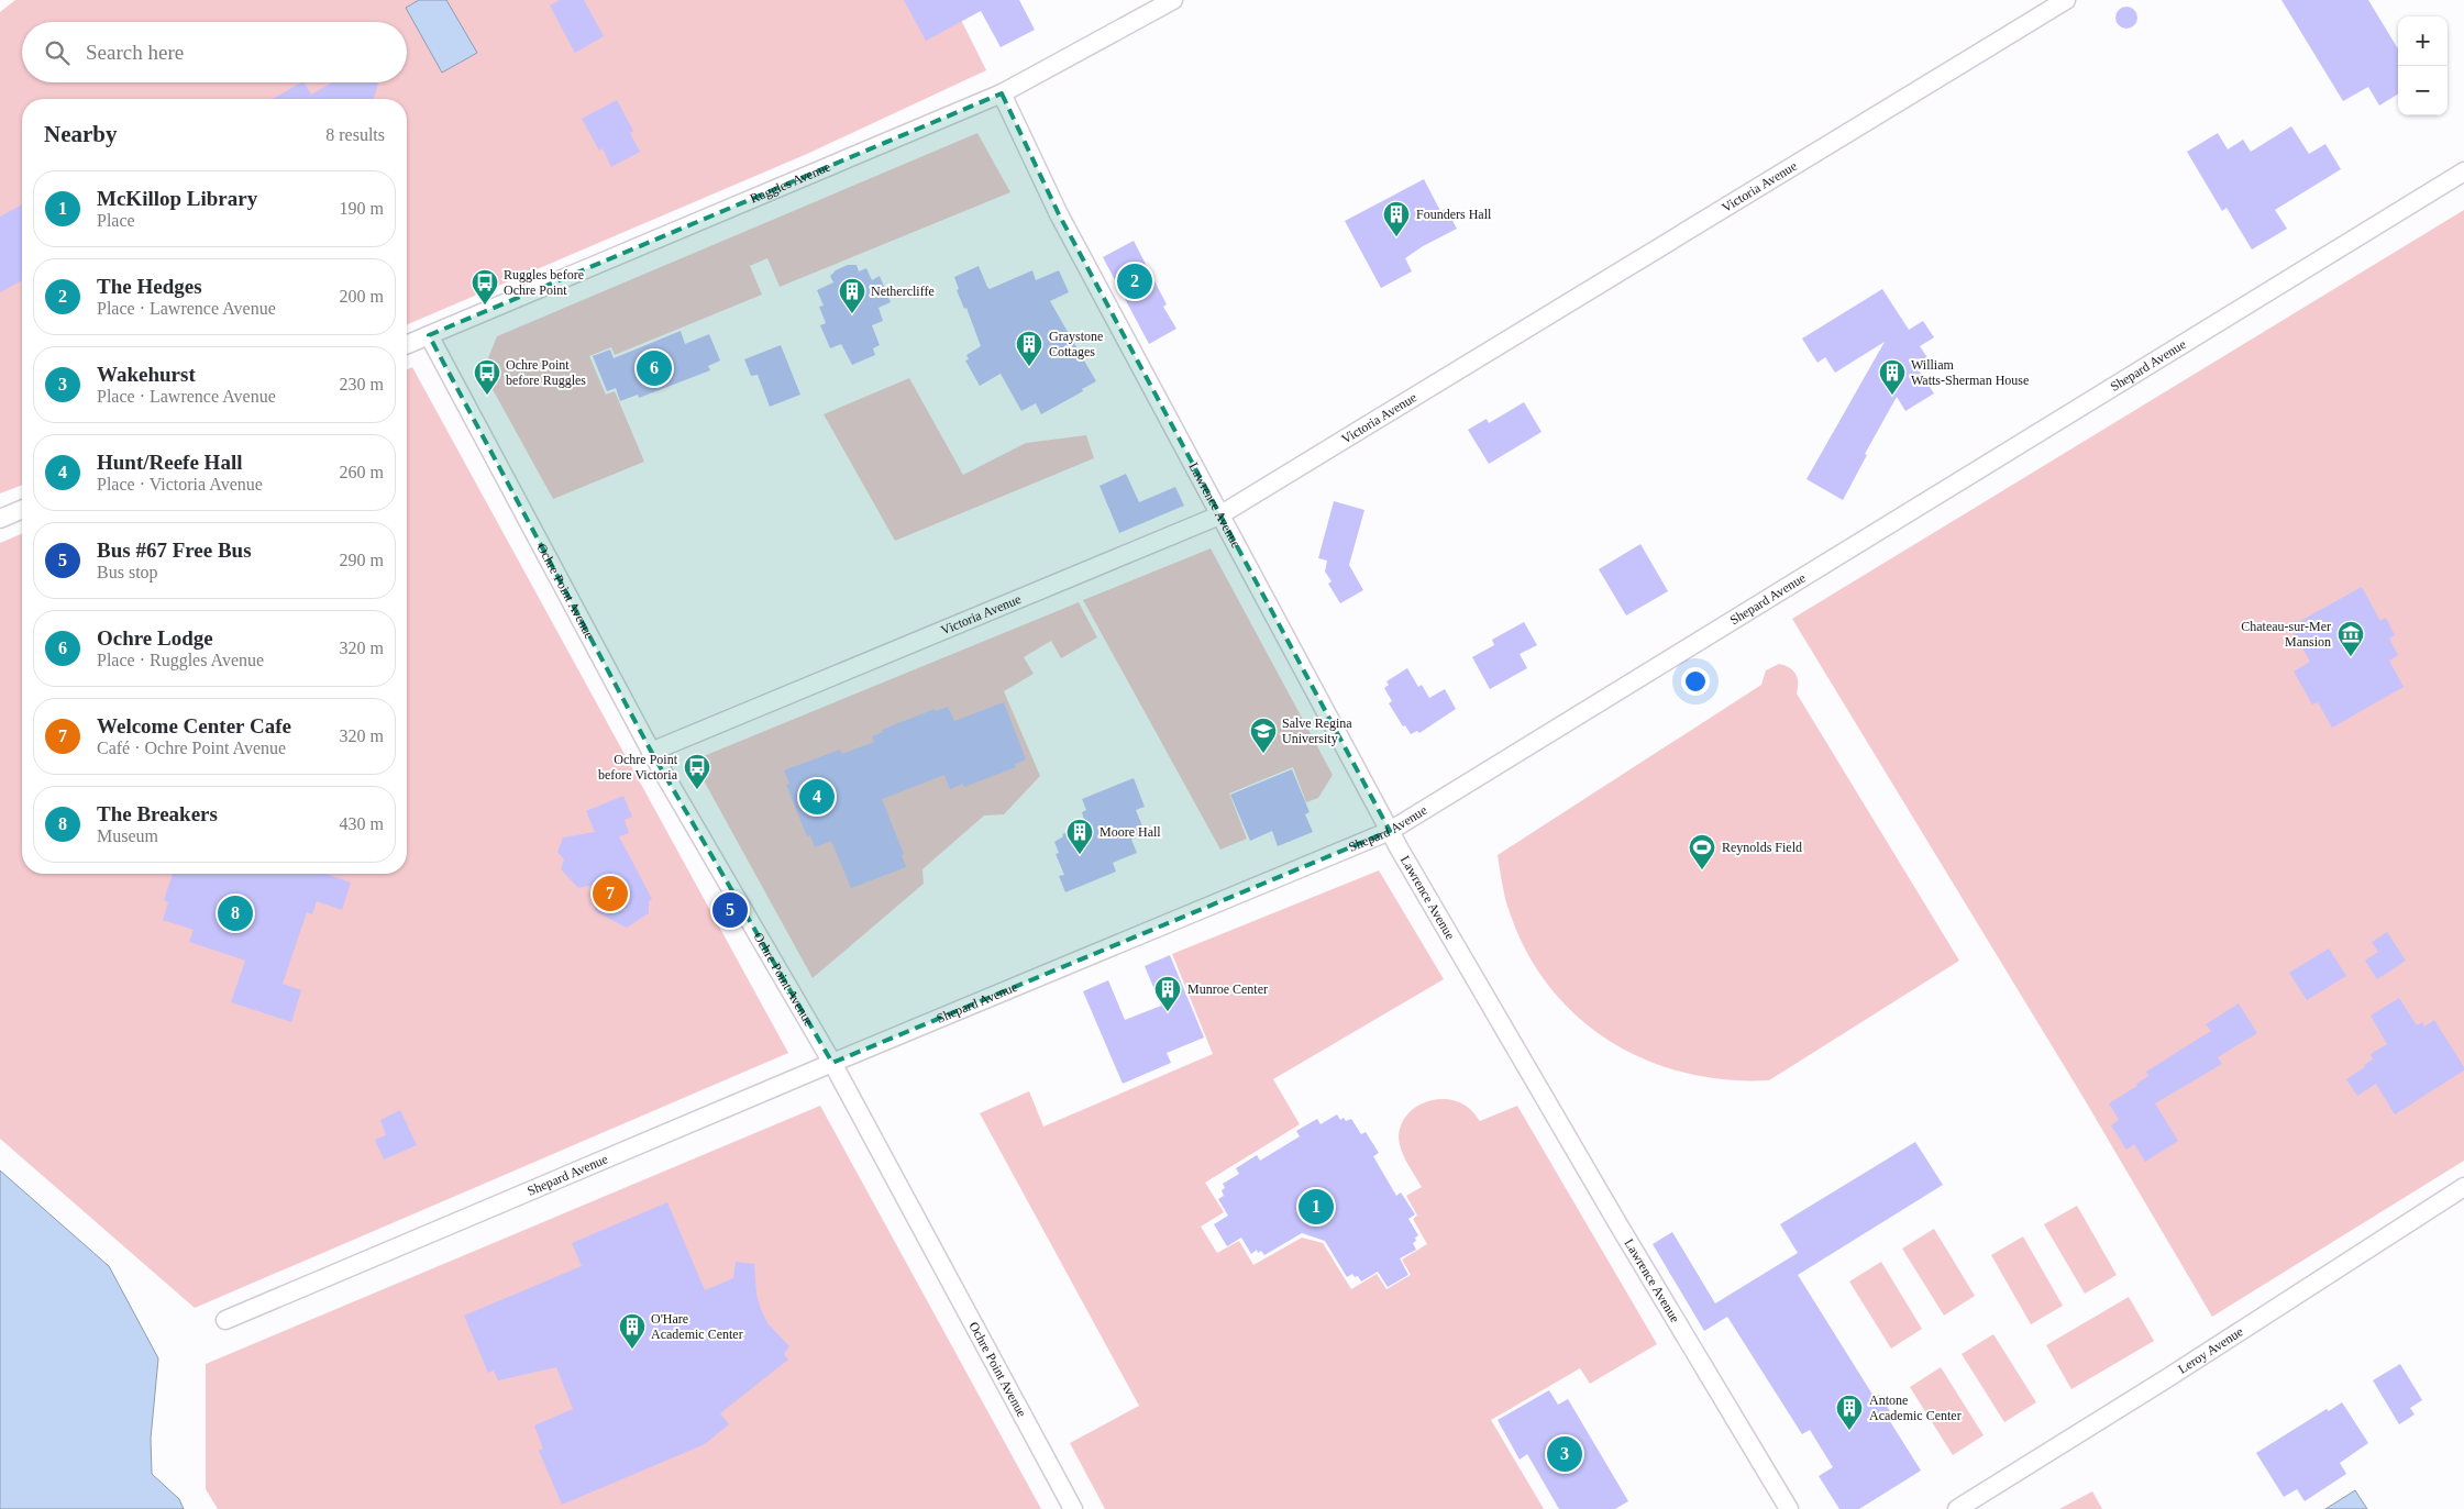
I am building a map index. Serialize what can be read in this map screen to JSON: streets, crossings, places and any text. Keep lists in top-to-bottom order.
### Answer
{
  "streets": {
    "street": [
      "Ruggles Avenue",
      "Victoria Avenue",
      "Shepard Avenue",
      "Lawrence Avenue",
      "Ochre Point Avenue",
      "Leroy Avenue"
    ]
  },
  "crossings": [
    ["Ruggles Avenue", "Lawrence Avenue"],
    ["Ruggles Avenue", "Ochre Point Avenue"],
    ["Victoria Avenue", "Lawrence Avenue"],
    ["Victoria Avenue", "Ochre Point Avenue"],
    ["Shepard Avenue", "Lawrence Avenue"],
    ["Shepard Avenue", "Ochre Point Avenue"]
  ],
  "places": {
    "building": [
      "Founders Hall",
      "Nethercliffe",
      "Graystone Cottages",
      "William Watts-Sherman House",
      "Moore Hall",
      "Munroe Center",
      "O'Hare Academic Center",
      "Antone Academic Center"
    ],
    "bus stop": ["Ruggles before Ochre Point", "Ochre Point before Ruggles", "Ochre Point before Victoria"],
    "museum": ["Chateau-sur-Mer Mansion"],
    "school or university": ["Salve Regina University"],
    "sports": ["Reynolds Field"]
  },
  "page": {
    "map_buttons": ["+", "−"],
    "search": "Search here",
    "heading": ["Nearby", "8 results"],
    "list": [
      {
        "mark": "1",
        "name": "McKillop Library",
        "note": "Place",
        "value": "190 m"
      },
      {
        "mark": "2",
        "name": "The Hedges",
        "note": "Place · Lawrence Avenue",
        "value": "200 m"
      },
      {
        "mark": "3",
        "name": "Wakehurst",
        "note": "Place · Lawrence Avenue",
        "value": "230 m"
      },
      {
        "mark": "4",
        "name": "Hunt/Reefe Hall",
        "note": "Place · Victoria Avenue",
        "value": "260 m"
      },
      {
        "mark": "5",
        "name": "Bus #67 Free Bus",
        "note": "Bus stop",
        "value": "290 m"
      },
      {
        "mark": "6",
        "name": "Ochre Lodge",
        "note": "Place · Ruggles Avenue",
        "value": "320 m"
      },
      {
        "mark": "7",
        "name": "Welcome Center Cafe",
        "note": "Café · Ochre Point Avenue",
        "value": "320 m"
      },
      {
        "mark": "8",
        "name": "The Breakers",
        "note": "Museum",
        "value": "430 m"
      }
    ],
    "pins": [
      "2",
      "6",
      "4",
      "7",
      "5",
      "8",
      "1",
      "3"
    ]
  }
}
